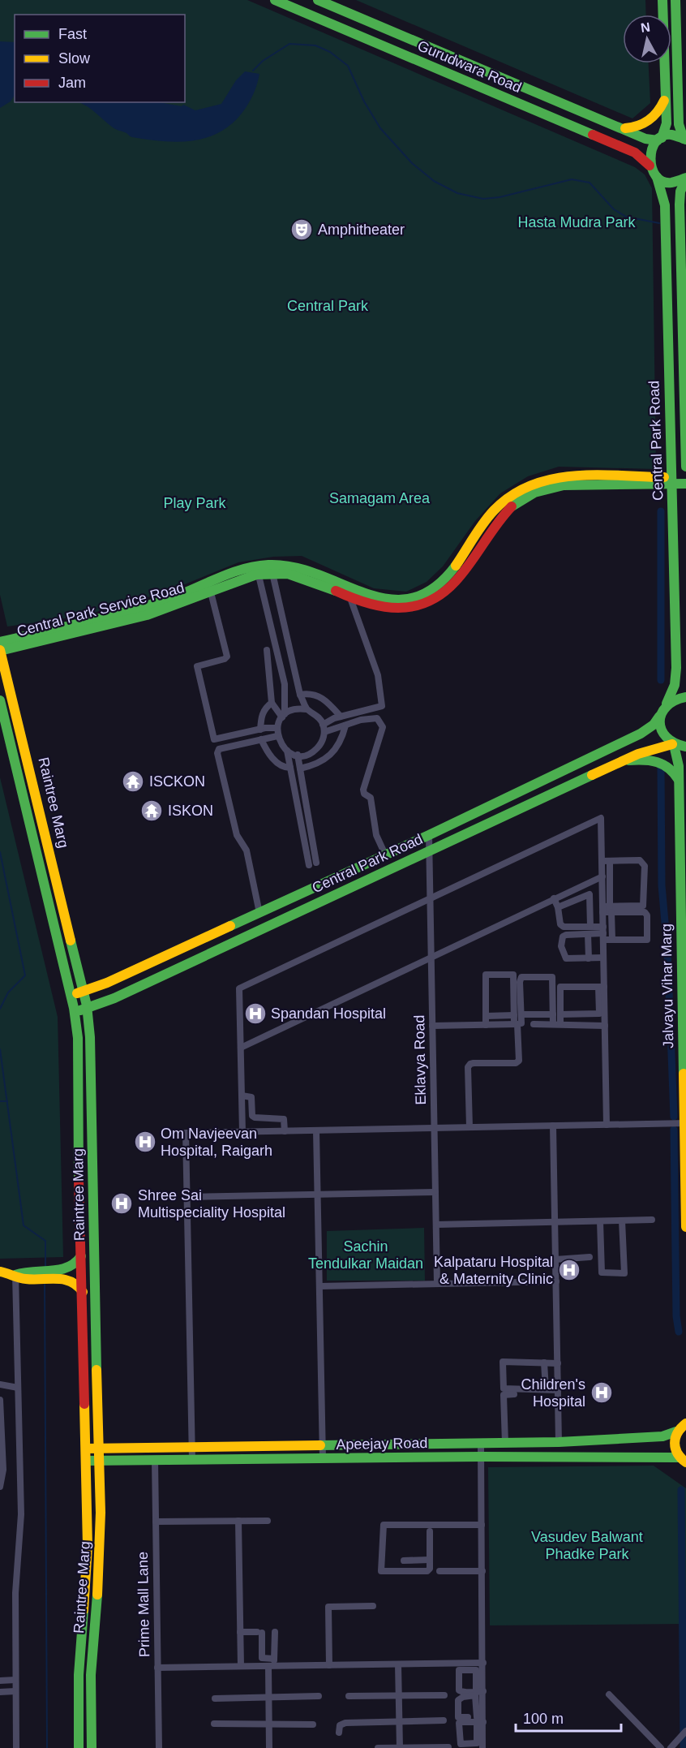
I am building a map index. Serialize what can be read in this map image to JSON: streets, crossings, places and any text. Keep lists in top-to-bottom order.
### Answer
{
  "streets": {
    "main road": [
      "Gurudwara Road",
      "Central Park Road",
      "Central Park Service Road",
      "Raintree Marg",
      "Jalvayu Vihar Marg",
      "Apeejay Road"
    ],
    "street": ["Eklavya Road", "Prime Mall Lane"]
  },
  "crossings": [
    ["Gurudwara Road", "Central Park Road"],
    ["Central Park Road", "Central Park Service Road"],
    ["Central Park Road", "Raintree Marg"],
    ["Central Park Road", "Jalvayu Vihar Marg"],
    ["Central Park Road", "Eklavya Road"],
    ["Central Park Service Road", "Raintree Marg"],
    ["Raintree Marg", "Apeejay Road"],
    ["Apeejay Road", "Prime Mall Lane"]
  ],
  "parks": [
    "Hasta Mudra Park",
    "Central Park",
    "Samagam Area",
    "Play Park",
    "Sachin Tendulkar Maidan",
    "Vasudev Balwant Phadke Park"
  ],
  "places": {
    "theatre": ["Amphitheater"],
    "temple": ["ISCKON", "ISKON"],
    "hospital": [
      "Spandan Hospital",
      "Om Navjeevan Hospital, Raigarh",
      "Shree Sai Multispeciality Hospital",
      "Kalpataru Hospital & Maternity Clinic",
      "Children's Hospital"
    ]
  },
  "legend": ["Fast", "Slow", "Jam"],
  "scale_bar": "100 m",
  "north": "top"
}
